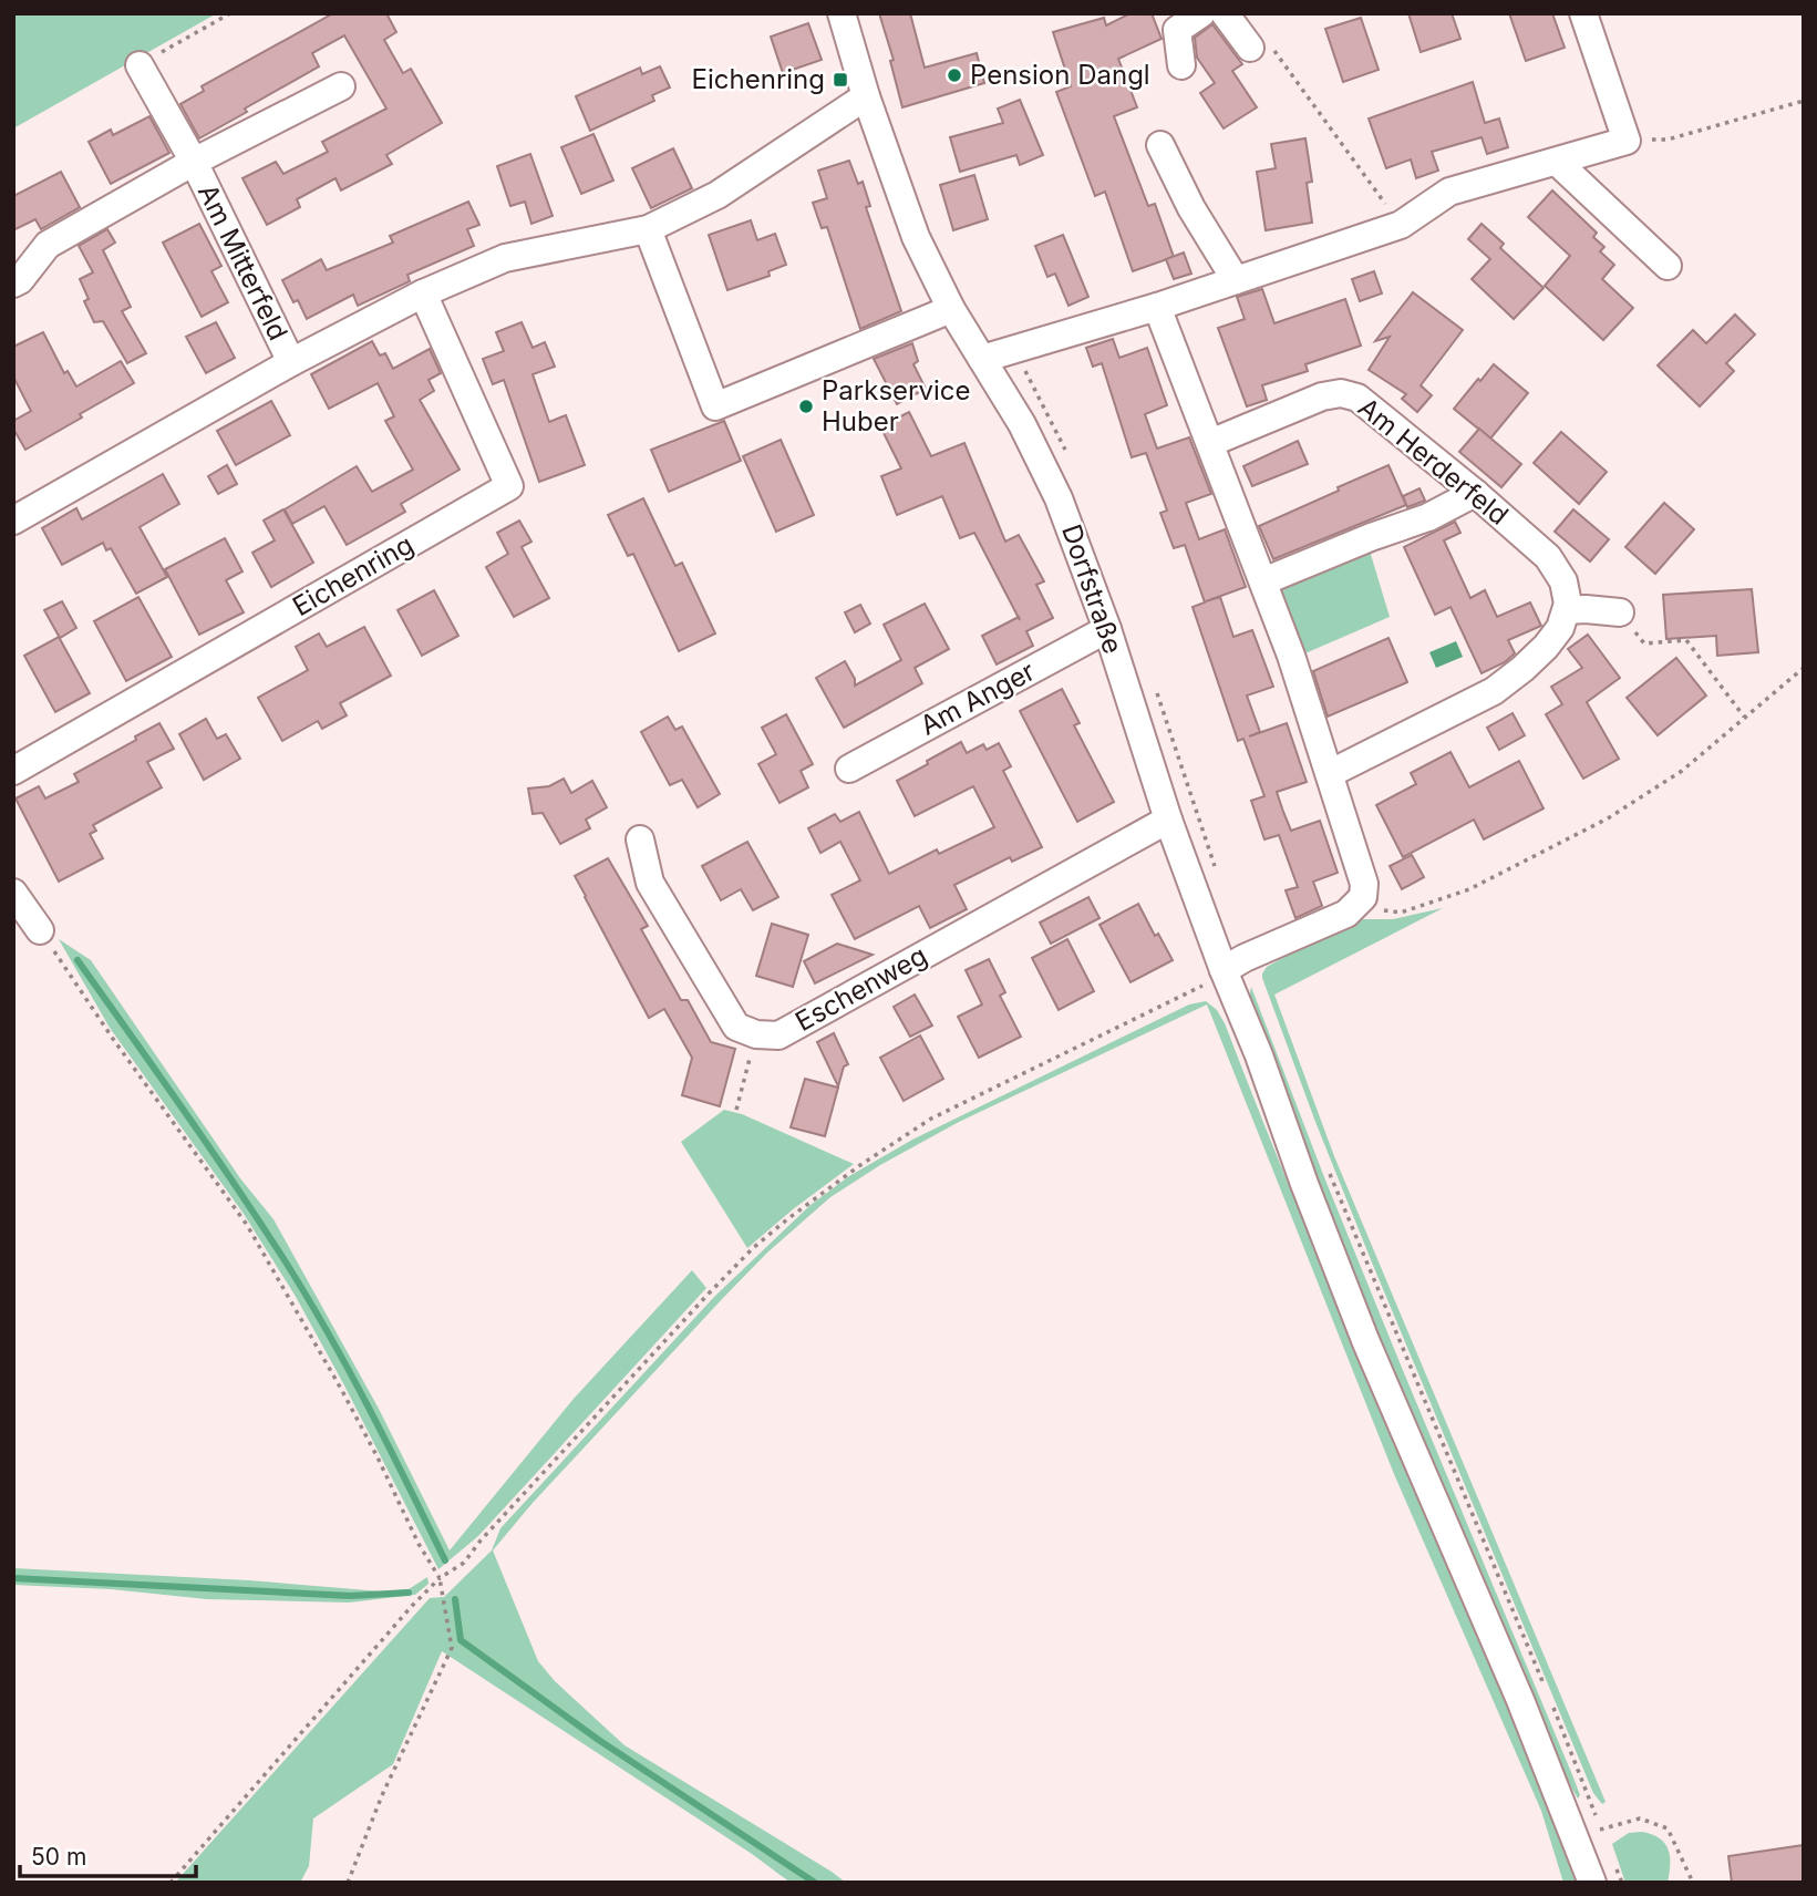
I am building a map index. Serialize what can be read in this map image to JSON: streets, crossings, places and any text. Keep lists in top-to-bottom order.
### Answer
{
  "streets": {
    "street": [
      "Am Mitterfeld",
      "Am Herderfeld",
      "Eichenring",
      "Dorfstraße",
      "Am Anger",
      "Eschenweg"
    ]
  },
  "crossings": [
    ["Dorfstraße", "Am Anger"],
    ["Dorfstraße", "Eschenweg"]
  ],
  "places": {
    "other": ["Pension Dangl", "Parkservice Huber"],
    "transit": ["Eichenring"]
  },
  "scale_bar": "50 m"
}
